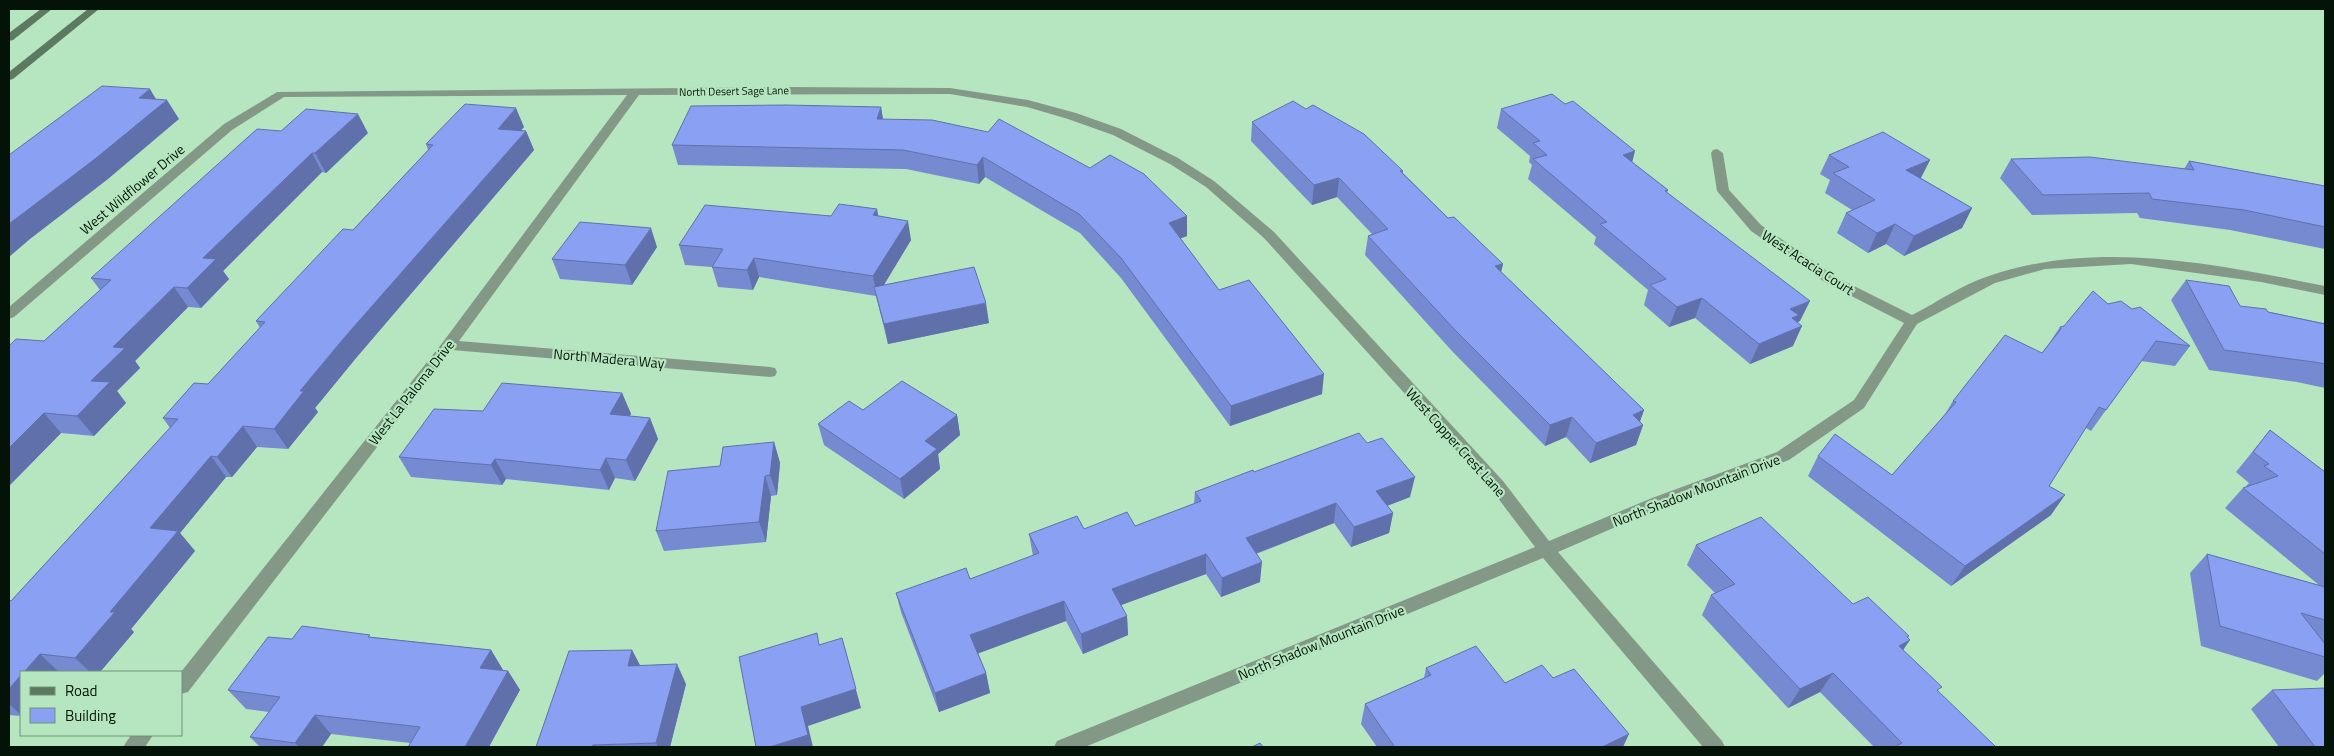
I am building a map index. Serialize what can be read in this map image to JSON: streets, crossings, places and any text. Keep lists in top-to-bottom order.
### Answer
{
  "streets": {
    "street": [
      "North Desert Sage Lane",
      "West Wildflower Drive",
      "West Acacia Court",
      "North Madera Way",
      "West La Paloma Drive",
      "West Copper Crest Lane",
      "North Shadow Mountain Drive"
    ]
  },
  "crossings": [
    ["North Desert Sage Lane", "West Wildflower Drive"],
    ["North Desert Sage Lane", "West La Paloma Drive"],
    ["North Desert Sage Lane", "West Copper Crest Lane"],
    ["West Acacia Court", "North Shadow Mountain Drive"],
    ["North Madera Way", "West La Paloma Drive"],
    ["West Copper Crest Lane", "North Shadow Mountain Drive"]
  ],
  "legend": ["Road", "Building"]
}
